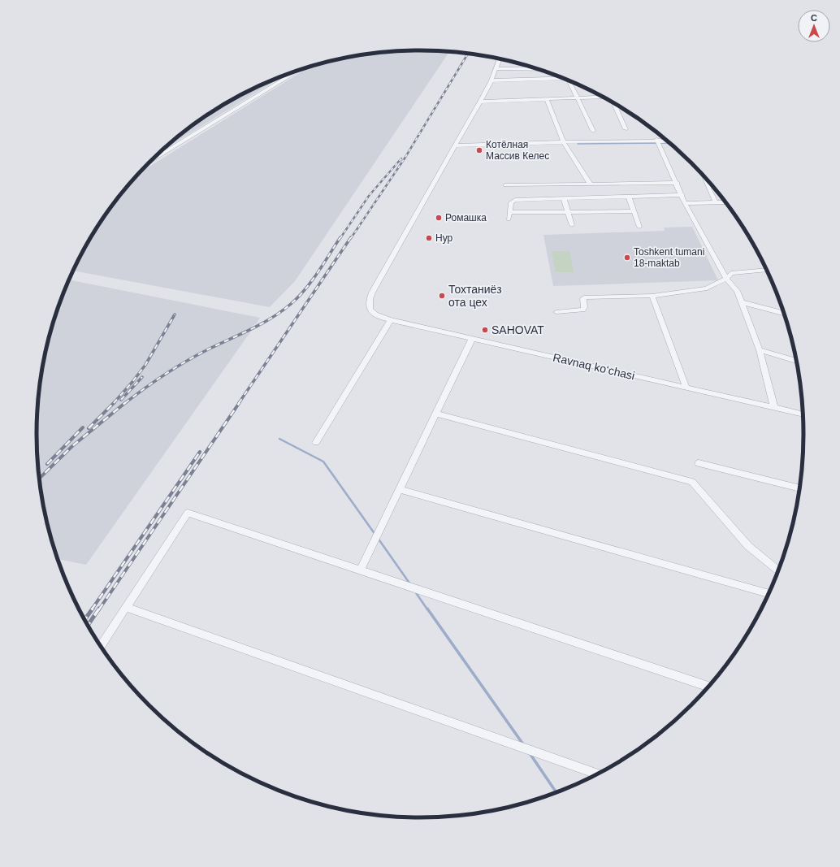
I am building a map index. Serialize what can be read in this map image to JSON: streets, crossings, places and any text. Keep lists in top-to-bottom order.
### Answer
{
  "streets": {
    "street": ["Ravnaq ko‘chasi"]
  },
  "places": [
    "Котёлная Массив Келес",
    "Ромашка",
    "Нур",
    "Toshkent tumani 18-maktab",
    "Тохтаниёз ота цех",
    "SAHOVAT"
  ],
  "north": "top"
}
